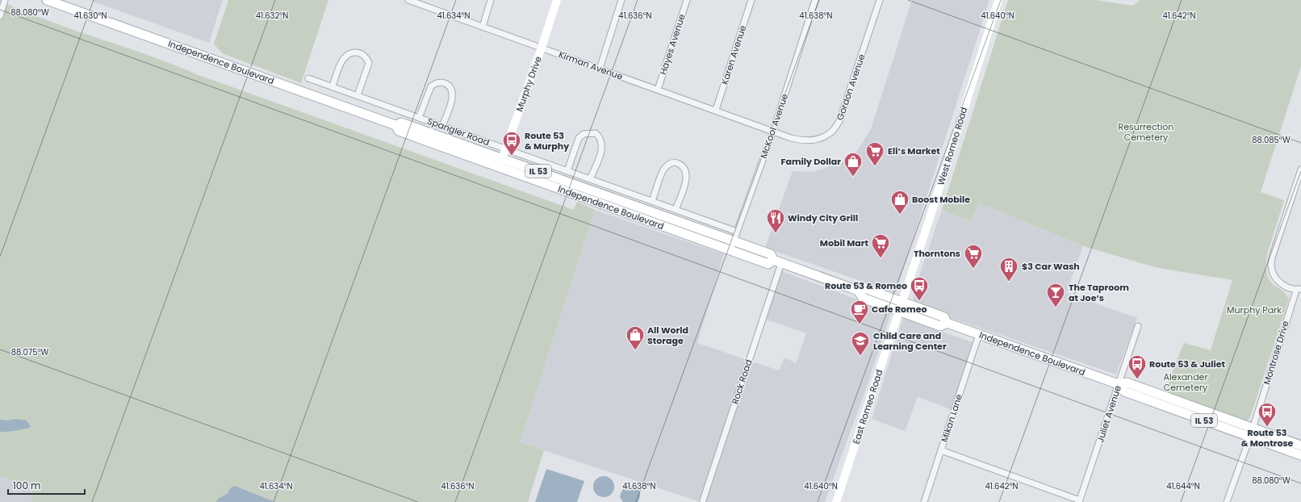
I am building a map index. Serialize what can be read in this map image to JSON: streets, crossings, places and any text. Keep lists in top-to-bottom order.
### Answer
{
  "streets": {
    "main road": [
      "Independence Boulevard",
      "Murphy Drive",
      "West Romeo Road",
      "IL 53",
      "East Romeo Road"
    ],
    "street": [
      "Hayes Avenue",
      "Karen Avenue",
      "Kirman Avenue",
      "Gordon Avenue",
      "McKool Avenue",
      "Spangler Road",
      "Montrose Drive",
      "Rock Road",
      "Juliet Avenue",
      "Mikan Lane"
    ]
  },
  "crossings": [
    ["Hayes Avenue", "Kirman Avenue"],
    ["Karen Avenue", "Kirman Avenue"],
    ["Independence Boulevard", "Murphy Drive"],
    ["Independence Boulevard", "McKool Avenue"],
    ["Independence Boulevard", "West Romeo Road"],
    ["Independence Boulevard", "Montrose Drive"],
    ["Independence Boulevard", "Rock Road"],
    ["Independence Boulevard", "East Romeo Road"],
    ["Independence Boulevard", "Juliet Avenue"],
    ["Independence Boulevard", "Mikan Lane"],
    ["Kirman Avenue", "Murphy Drive"],
    ["Kirman Avenue", "Gordon Avenue"],
    ["Kirman Avenue", "McKool Avenue"],
    ["Murphy Drive", "Spangler Road"],
    ["Gordon Avenue", "McKool Avenue"],
    ["McKool Avenue", "Spangler Road"],
    ["West Romeo Road", "East Romeo Road"]
  ],
  "parks": ["Resurrection Cemetery", "Murphy Park", "Alexander Cemetery"],
  "places": {
    "bus stop": [
      "Route 53 & Murphy",
      "Route 53 & Romeo",
      "Route 53 & Juliet",
      "Route 53 & Montrose"
    ],
    "supermarket": ["Eli’s Market", "Mobil Mart", "Thorntons"],
    "shop": ["Family Dollar", "Boost Mobile", "All World Storage"],
    "restaurant": ["Windy City Grill"],
    "building": ["$3 Car Wash"],
    "bar": ["The Taproom at Joe’s"],
    "cafe": ["Cafe Romeo"],
    "school or university": ["Child Care and Learning Center"]
  },
  "scale_bar": "100 m",
  "coordinates": [
    "88.080°W",
    "41.630°N",
    "41.632°N",
    "41.634°N",
    "41.636°N",
    "41.638°N",
    "41.640°N",
    "41.642°N",
    "88.085°W",
    "88.075°W",
    "41.644°N"
  ]
}
